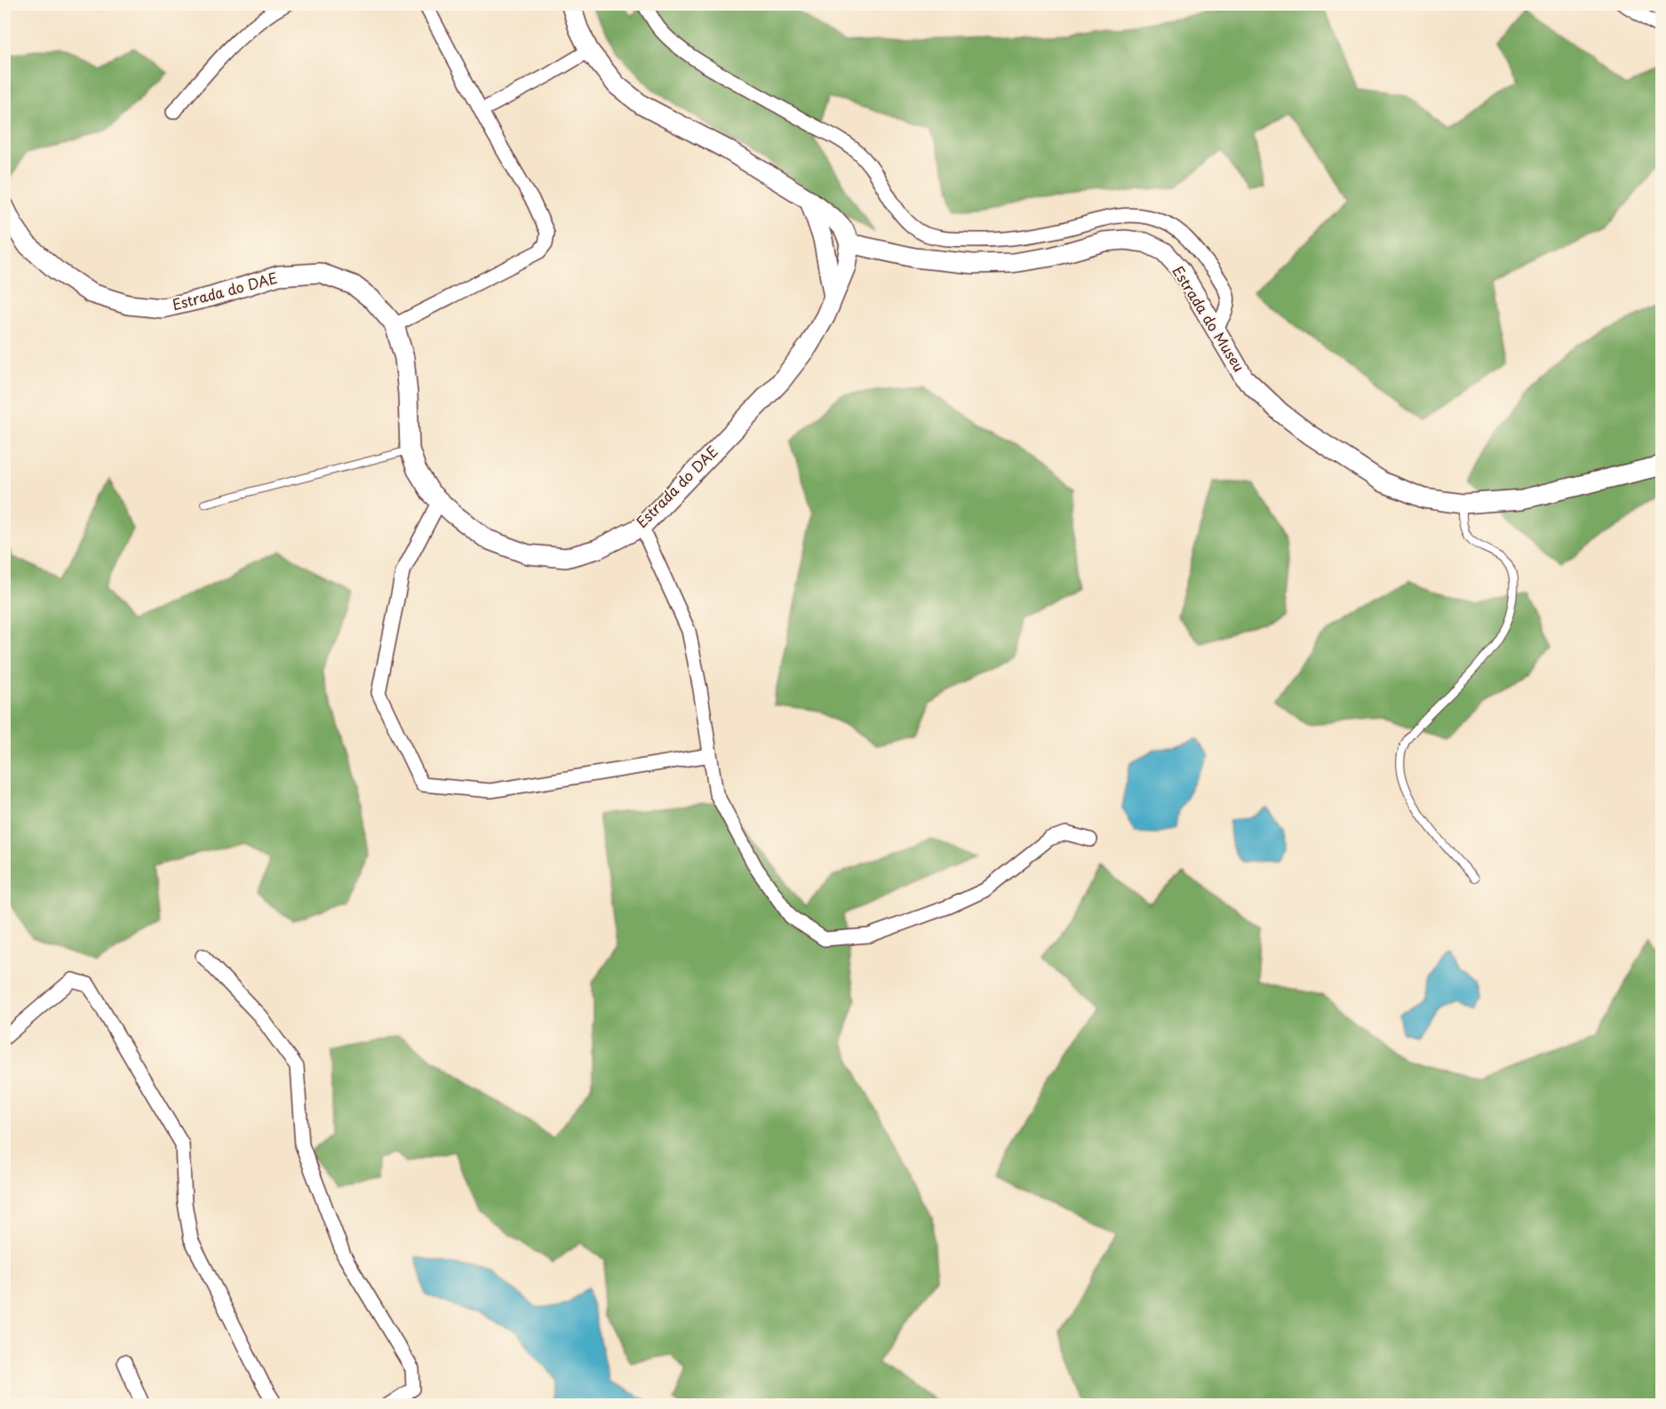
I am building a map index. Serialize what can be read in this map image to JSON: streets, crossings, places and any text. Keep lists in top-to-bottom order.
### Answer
{
  "streets": {
    "street": ["Estrada do DAE", "Estrada do Museu"]
  },
  "crossings": [
    ["Estrada do DAE", "Estrada do Museu"]
  ]
}
